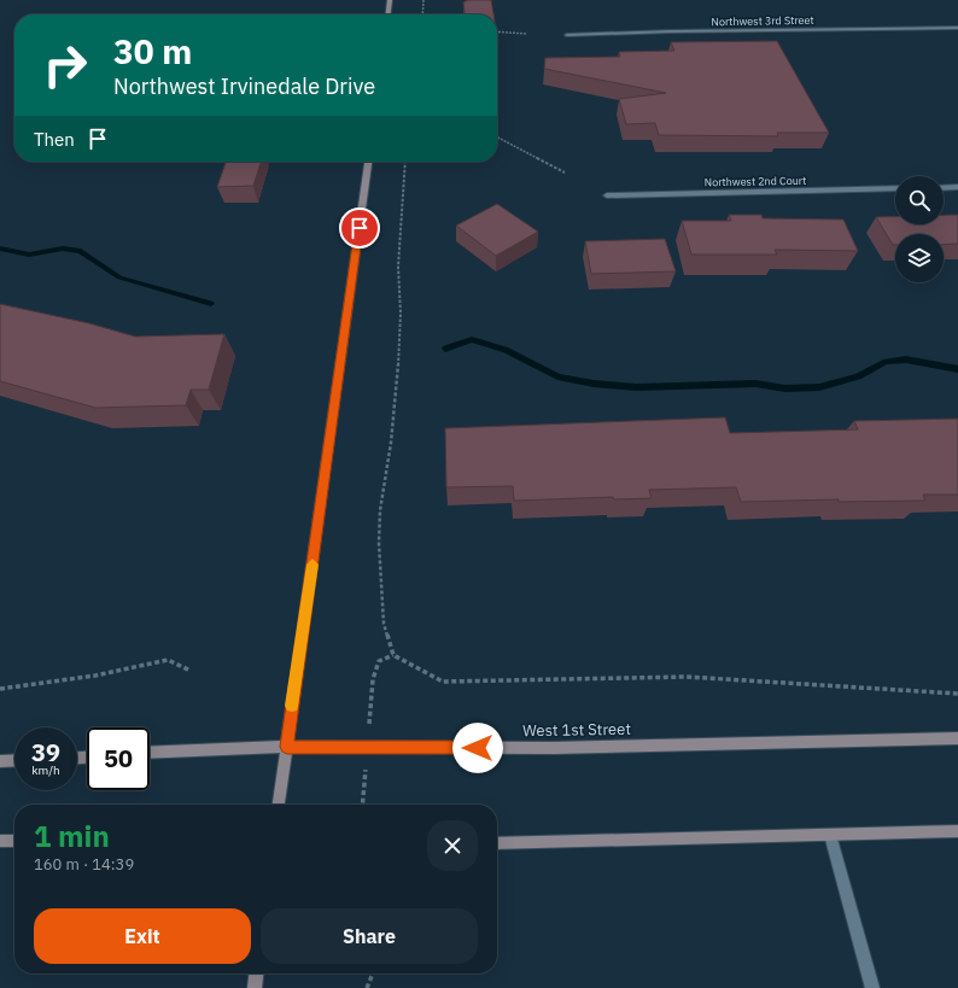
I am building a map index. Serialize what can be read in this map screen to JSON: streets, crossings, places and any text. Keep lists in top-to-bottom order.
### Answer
{
  "streets": {
    "main road": ["West 1st Street"],
    "street": ["Northwest 3rd Street", "Northwest 2nd Court"]
  },
  "page": {
    "turn": ["30 m", "Northwest Irvinedale Drive"],
    "then": "Then",
    "speed": "39 km/h",
    "limit": "50",
    "heading": ["1 min", "160 m · 14:39"],
    "buttons": ["Exit", "Share"]
  }
}
